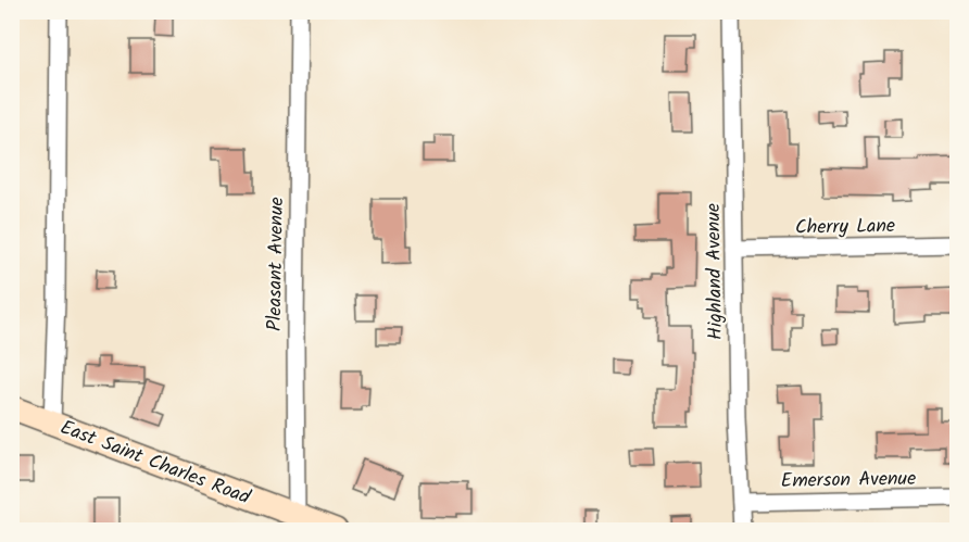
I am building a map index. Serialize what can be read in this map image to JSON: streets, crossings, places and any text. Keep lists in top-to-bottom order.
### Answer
{
  "streets": {
    "street": [
      "Cherry Lane",
      "Pleasant Avenue",
      "Highland Avenue",
      "East Saint Charles Road",
      "Emerson Avenue"
    ]
  },
  "crossings": [
    ["Cherry Lane", "Highland Avenue"],
    ["Pleasant Avenue", "East Saint Charles Road"],
    ["Highland Avenue", "Emerson Avenue"]
  ]
}
